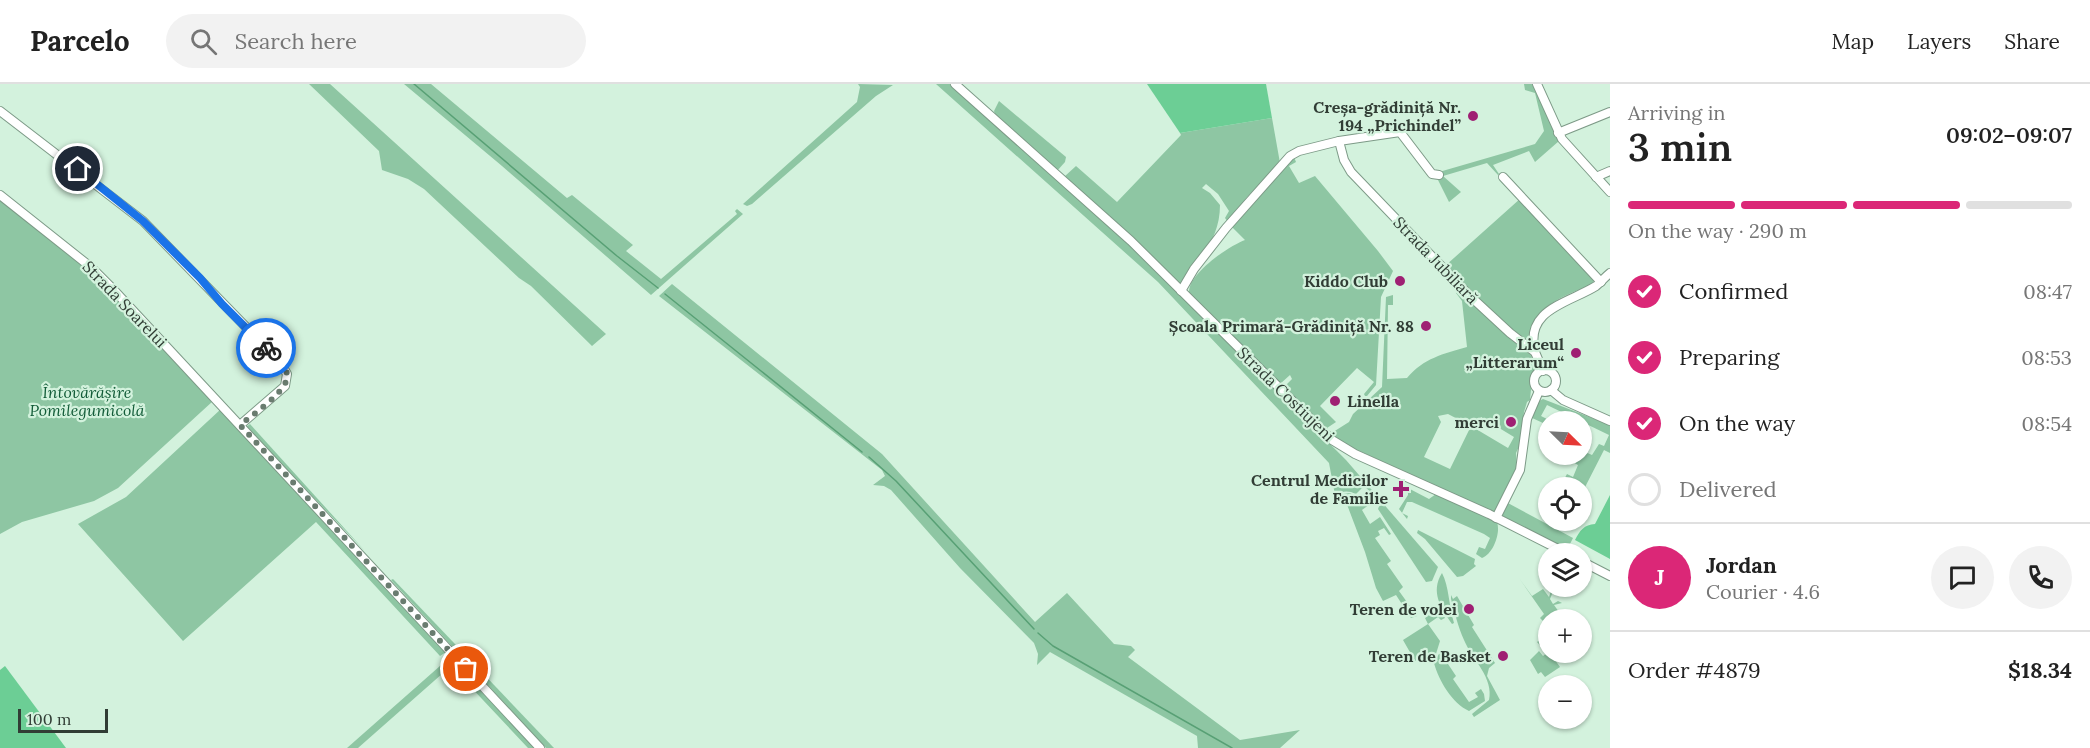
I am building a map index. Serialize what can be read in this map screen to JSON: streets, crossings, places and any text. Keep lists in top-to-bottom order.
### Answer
{
  "streets": {
    "street": ["Strada Jubiliară", "Strada Soarelui", "Strada Costiujeni"]
  },
  "parks": ["Întovărășire Pomilegumicolă"],
  "places": {
    "other": [
      "Creșa-grădiniță Nr. 194 „Prichindel”",
      "Kiddo Club",
      "Școala Primară-Grădiniță Nr. 88",
      "Liceul „Litterarum“",
      "Linella",
      "merci",
      "Teren de volei",
      "Teren de Basket"
    ],
    "health": ["Centrul Medicilor de Familie"]
  },
  "scale_bar": "100 m",
  "north": "bottom right",
  "page": {
    "header": "Parcelo",
    "search": "Search here",
    "nav": ["Map", "Layers", "Share"],
    "heading": ["3 min", "Arriving in", "09:02–09:07"],
    "panel": [
      "Jordan",
      "Courier · 4.6",
      "Order #4879",
      "$18.34"
    ],
    "bar": "On the way · 290 m",
    "list": [
      ["Confirmed", "08:47"],
      ["Preparing", "08:53"],
      ["On the way", "08:54"],
      "Delivered"
    ],
    "map_buttons": ["+", "−"],
    "round": "J",
    "scale": "100 m"
  }
}
